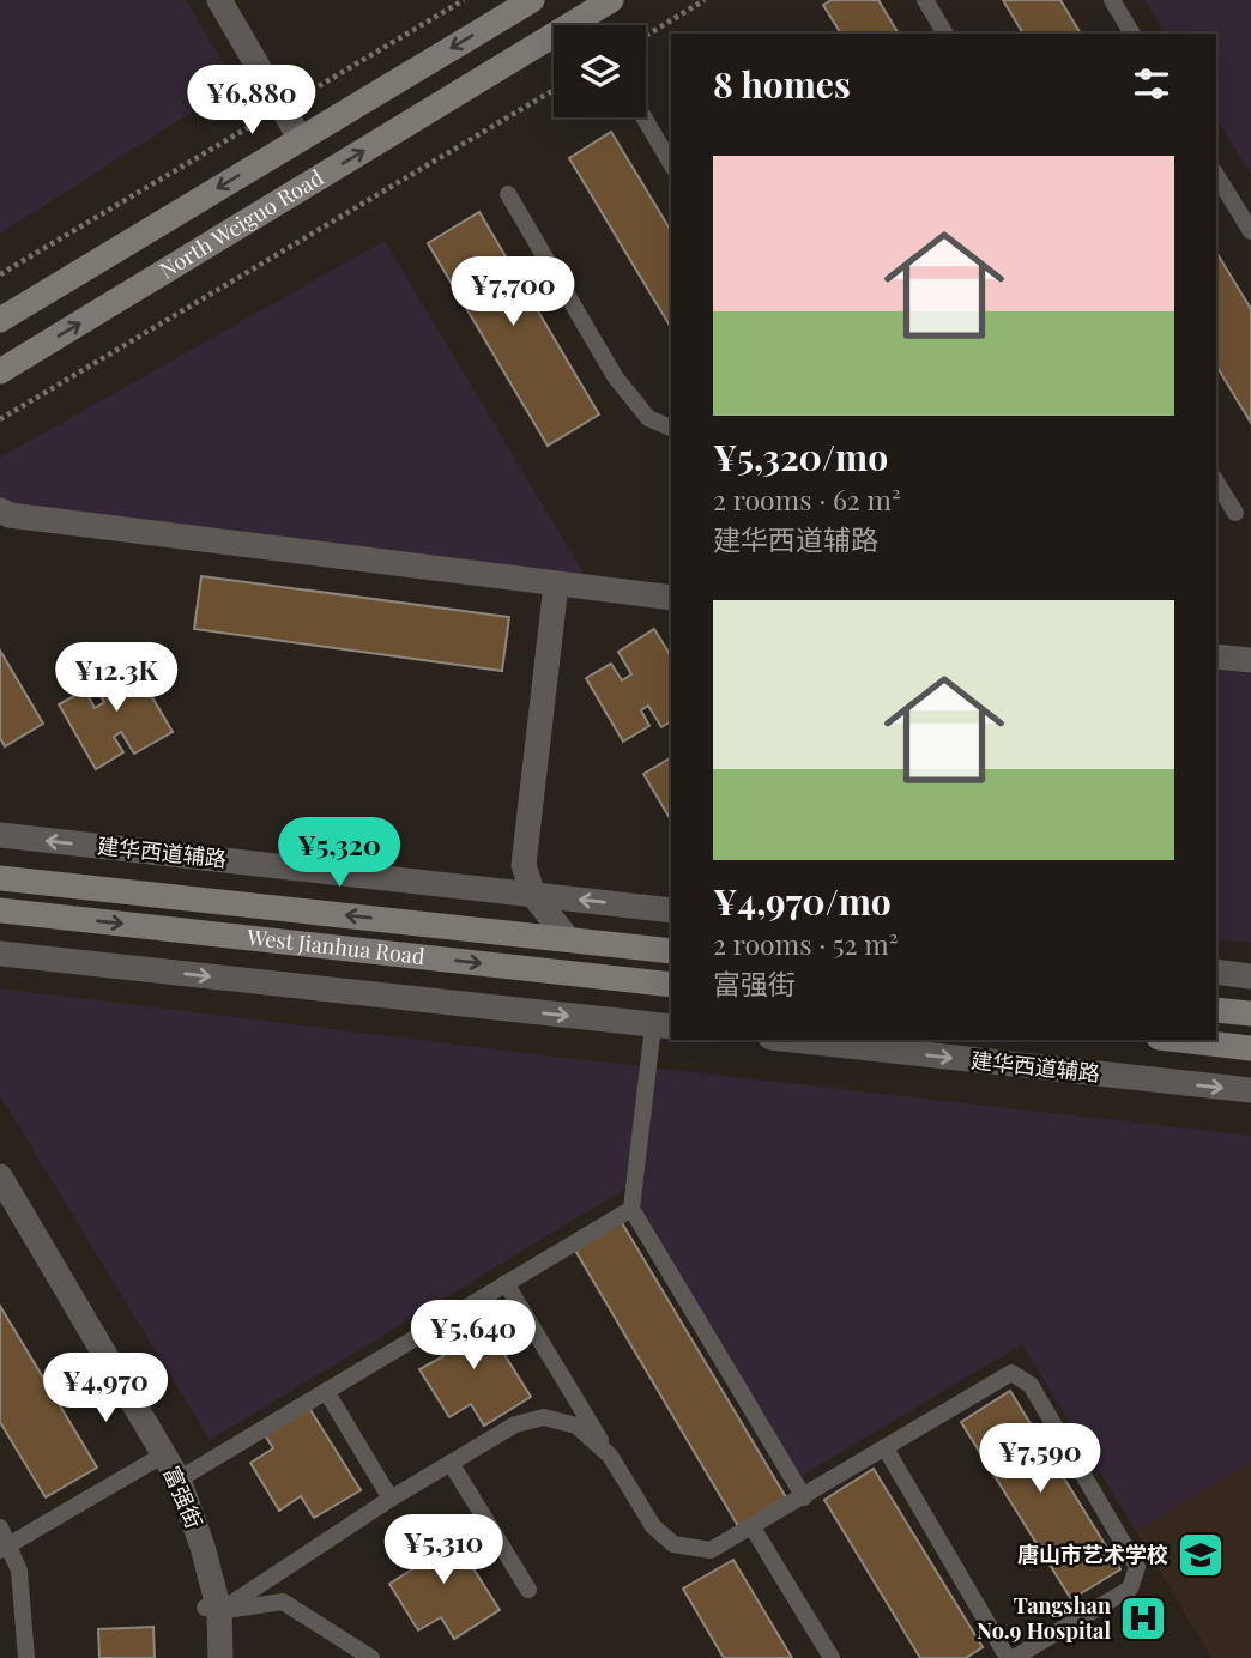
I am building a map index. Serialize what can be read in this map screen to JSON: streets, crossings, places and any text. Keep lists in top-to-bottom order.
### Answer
{
  "streets": {
    "main road": ["North Weiguo Road", "West Jianhua Road"],
    "street": ["建华西道辅路", "富强街"]
  },
  "places": {
    "school or university": ["唐山市艺术学校"],
    "hospital": ["Tangshan No.9 Hospital"]
  },
  "page": {
    "heading": "8 homes",
    "price": [
      "¥6,880",
      "¥7,700",
      "¥12.3K",
      "¥5,320",
      "¥5,640",
      "¥4,970",
      "¥7,590",
      "¥5,310"
    ],
    "list": [
      {
        "name": "¥5,320/mo",
        "note": "2 rooms · 62 m² · 建华西道辅路"
      },
      {
        "name": "¥4,970/mo",
        "note": "2 rooms · 52 m² · 富强街"
      }
    ]
  }
}
